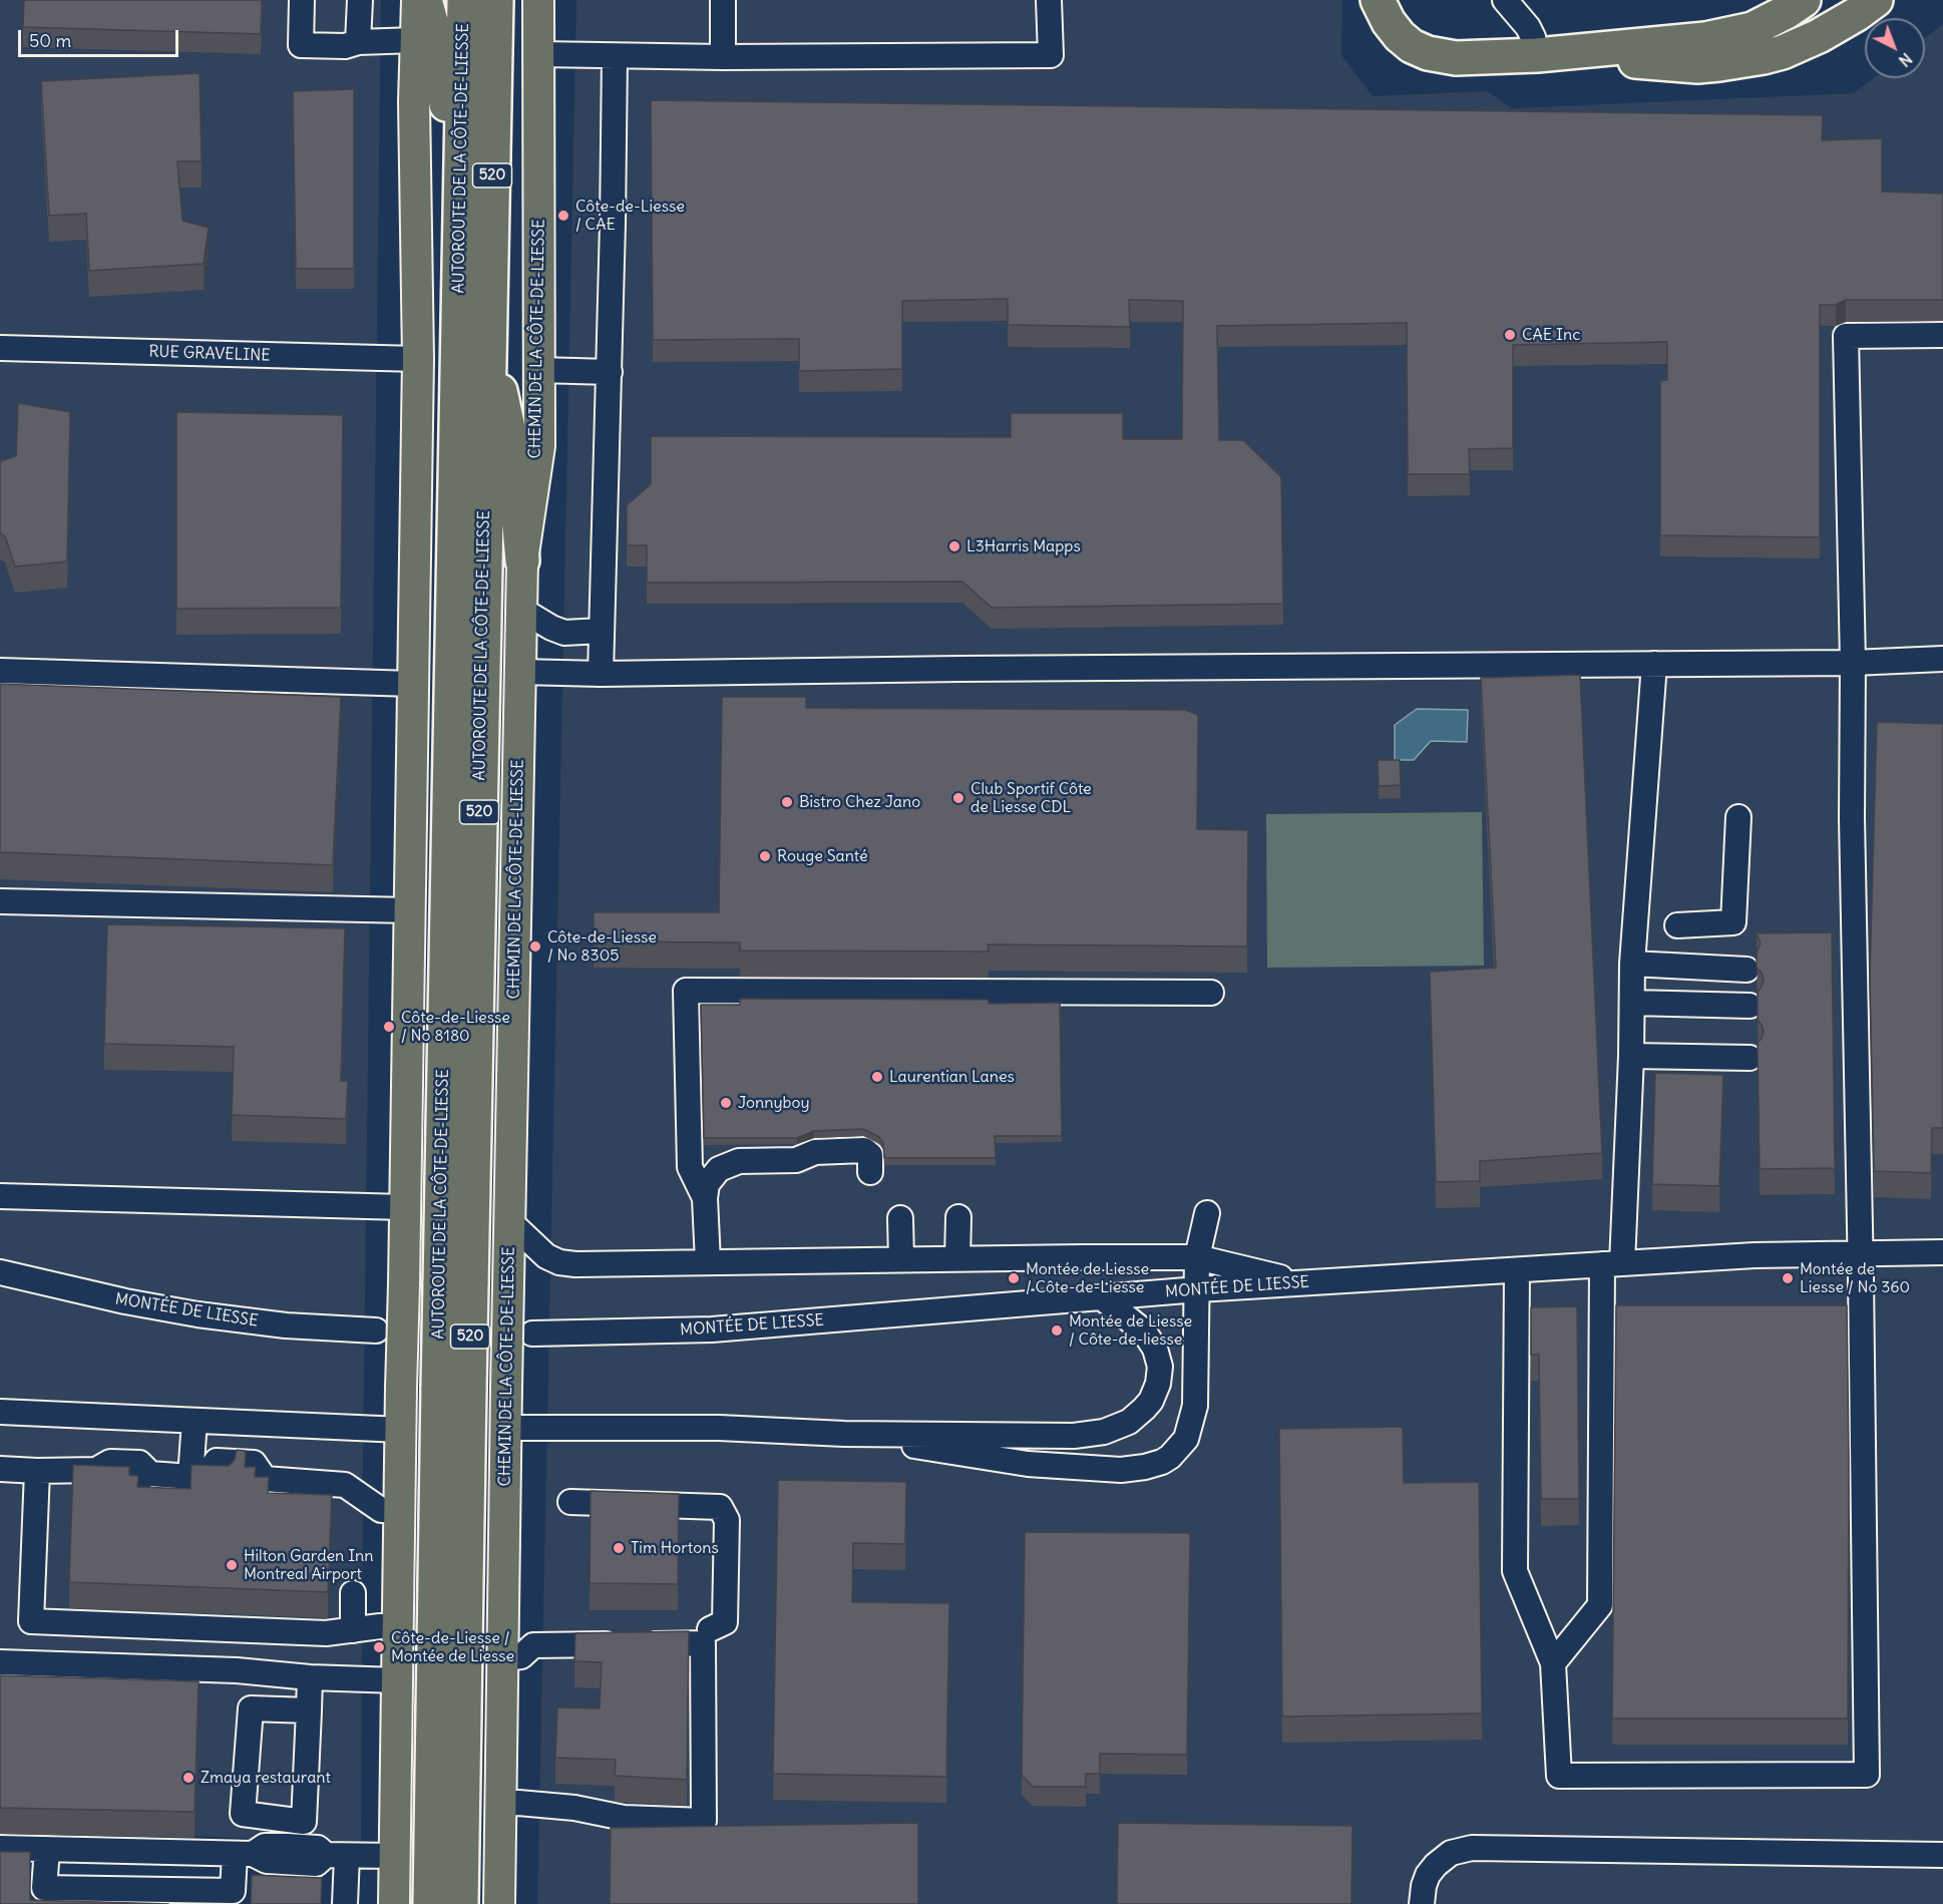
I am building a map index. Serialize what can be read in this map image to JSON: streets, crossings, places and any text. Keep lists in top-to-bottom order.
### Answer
{
  "streets": {
    "highway": ["AUTOROUTE DE LA CÔTE-DE-LIESSE", "520"],
    "main road": ["CHEMIN DE LA CÔTE-DE-LIESSE"],
    "street": ["RUE GRAVELINE", "MONTÉE DE LIESSE"]
  },
  "places": [
    "Côte-de-Liesse / CAE",
    "CAE Inc",
    "L3Harris Mapps",
    "Club Sportif Côte de Liesse CDL",
    "Bistro Chez Jano",
    "Rouge Santé",
    "Côte-de-Liesse / No 8305",
    "Côte-de-Liesse / No 8180",
    "Laurentian Lanes",
    "Jonnyboy",
    "Montée de Liesse / Côte-de-Liesse",
    "Montée de Liesse / No 360",
    "Montée de Liesse / Côte-de-liesse",
    "Tim Hortons",
    "Hilton Garden Inn Montreal Airport",
    "Côte-de-Liesse / Montée de Liesse",
    "Zmaya restaurant"
  ],
  "scale_bar": "50 m",
  "north": "bottom right"
}
